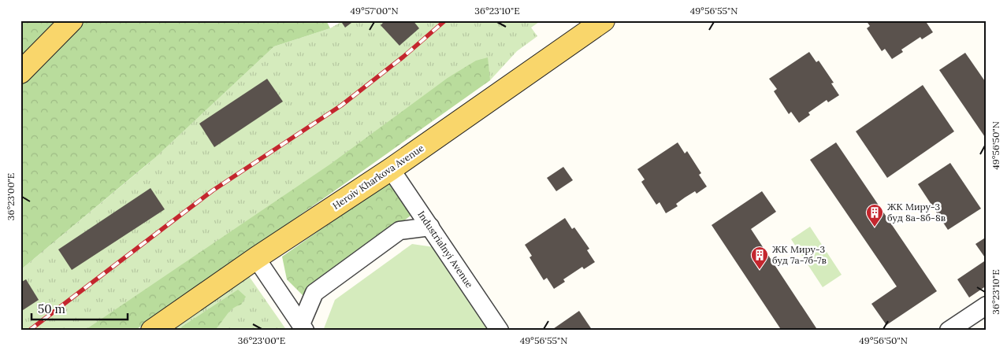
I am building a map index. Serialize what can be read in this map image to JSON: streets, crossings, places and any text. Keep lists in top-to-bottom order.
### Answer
{
  "streets": {
    "main road": ["Heroiv Kharkova Avenue"],
    "street": ["Industrialnyi Avenue"]
  },
  "crossings": [
    ["Heroiv Kharkova Avenue", "Industrialnyi Avenue"]
  ],
  "places": {
    "building": ["ЖК Миру-3 буд 8а-8б-8в", "ЖК Миру-3 буд 7а-7б-7в"]
  },
  "scale_bar": "50 m",
  "coordinates": [
    "49°57'00\"N",
    "36°23'10\"E",
    "49°56'55\"N",
    "49°56'50\"N",
    "36°23'00\"E"
  ]
}
